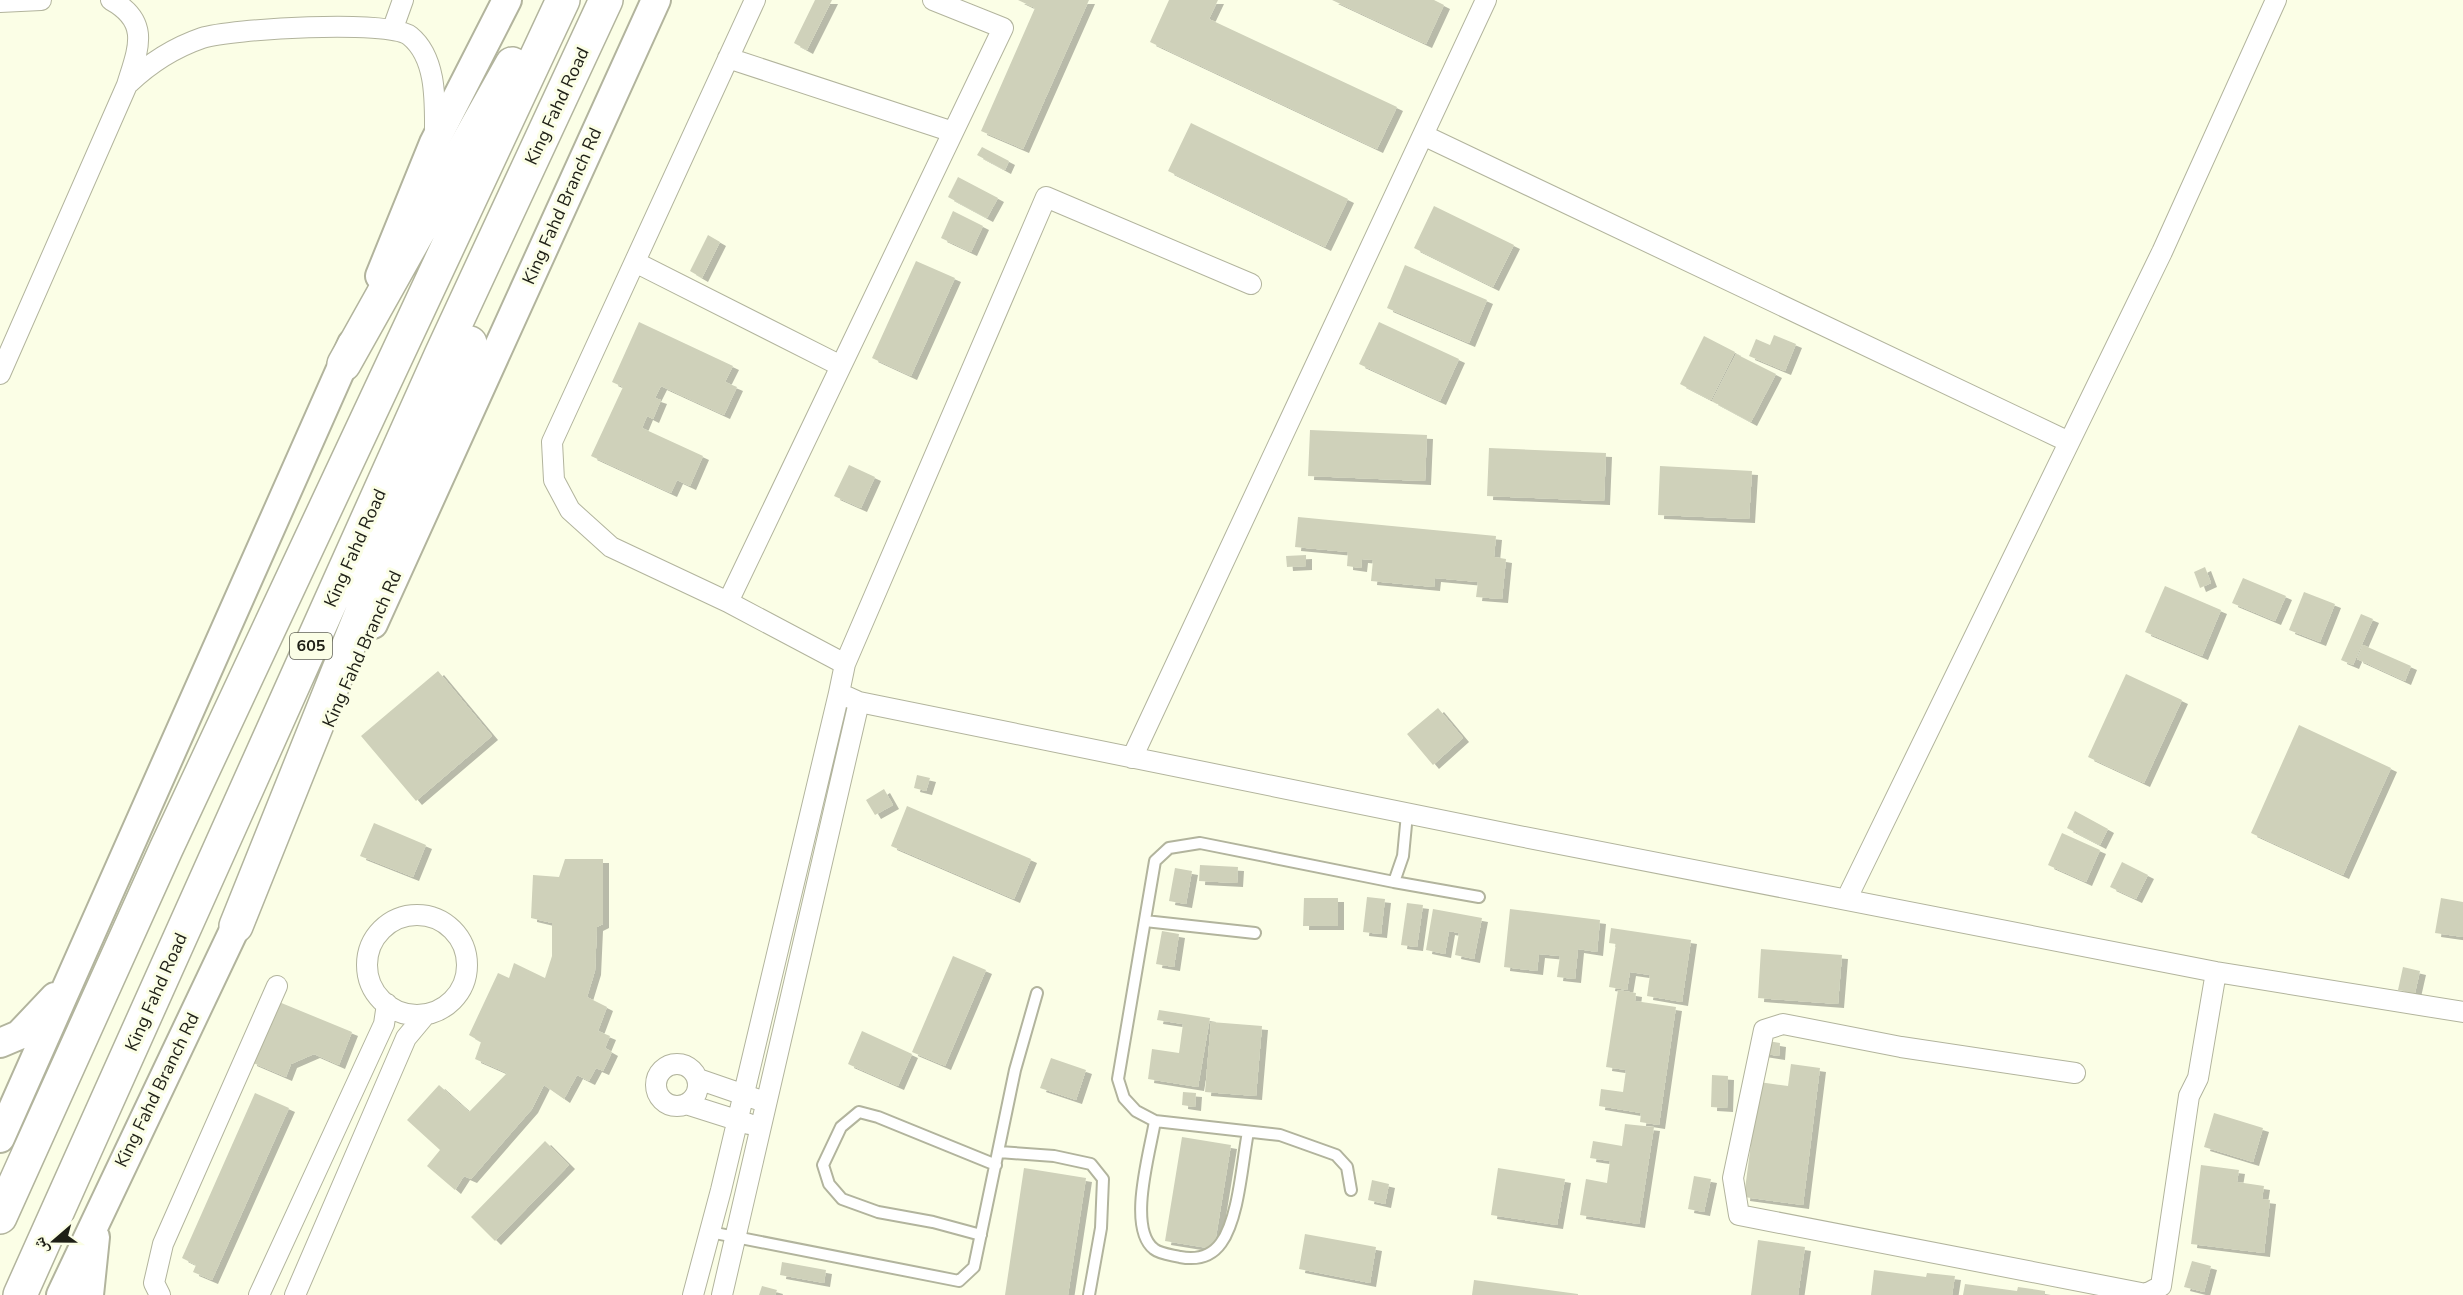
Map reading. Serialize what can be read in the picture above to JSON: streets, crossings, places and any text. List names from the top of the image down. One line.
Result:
{"streets":{"highway":["King Fahd Road","605"],"main road":["King Fahd Branch Rd"]},"north":"left"}
